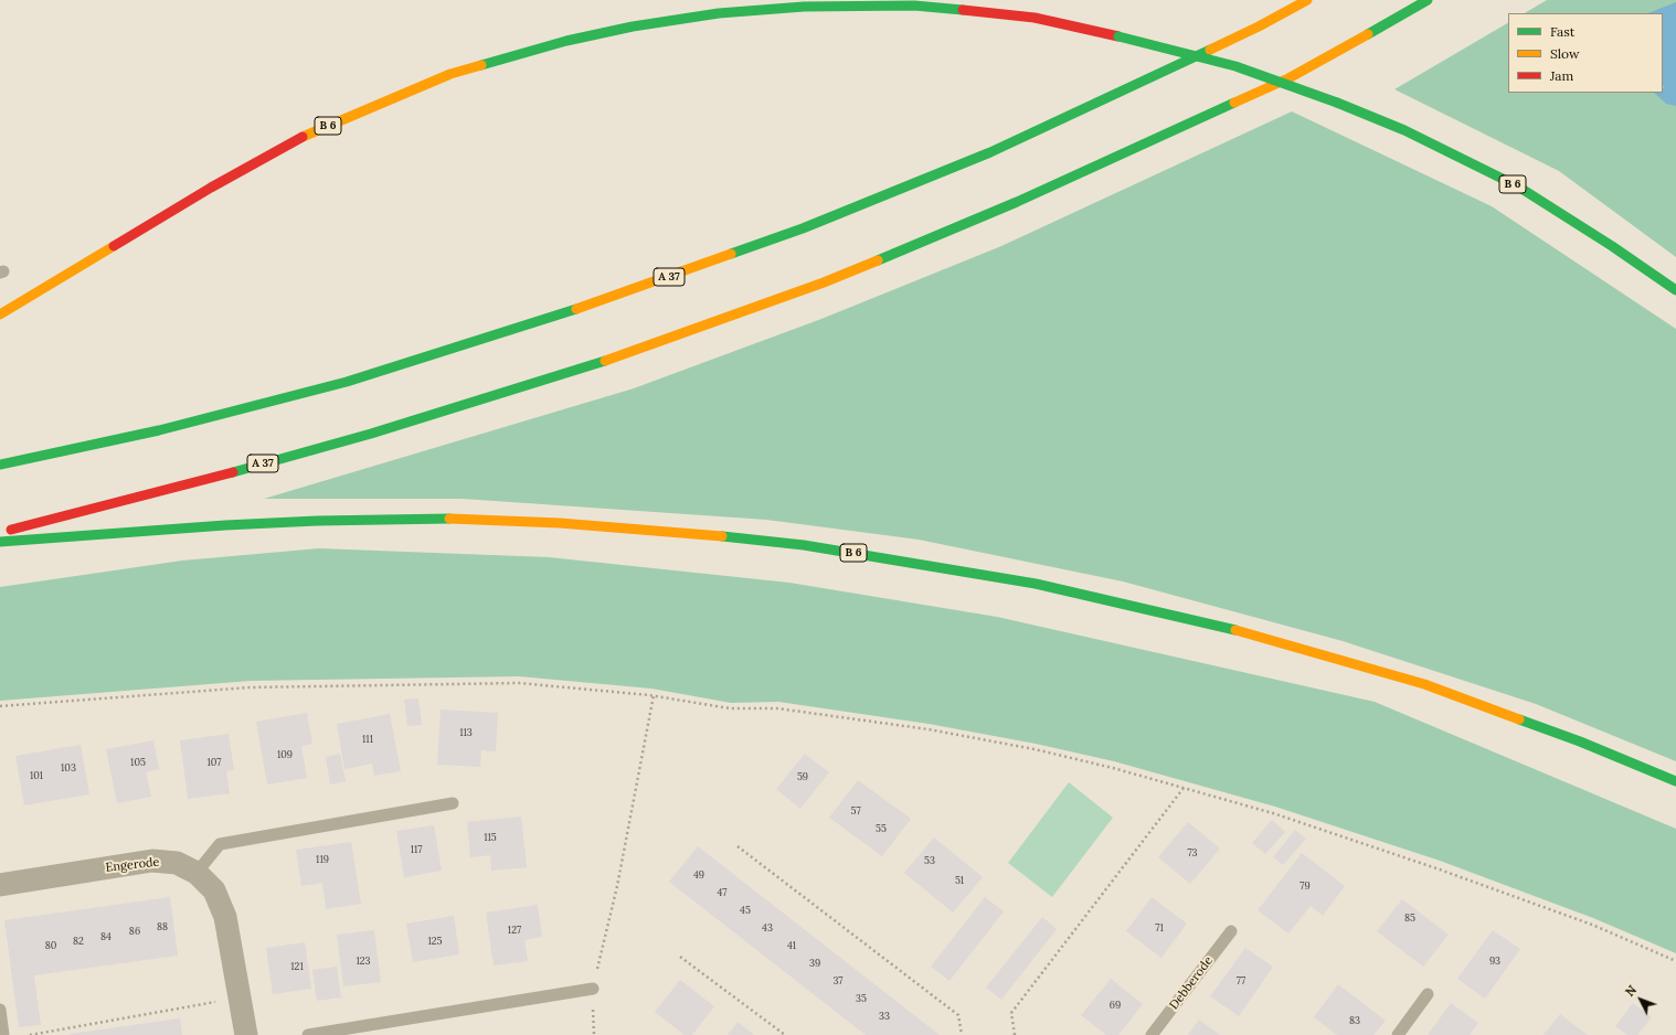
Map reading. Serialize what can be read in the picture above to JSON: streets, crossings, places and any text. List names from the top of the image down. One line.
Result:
{"streets":{"highway":["B 6","A 37"],"street":["Engerode"],"lane":["Debberode"]},"house_numbers":["113","111","109","105","107","103","101","59","57","55","115","117","73","119","53","49","51","79","47","45","85","88","43","71","127","86","84","82","125","80","41","123","93","39","121","37","77","35","69","33","83"],"legend":["Fast","Slow","Jam"],"north":"top left"}
